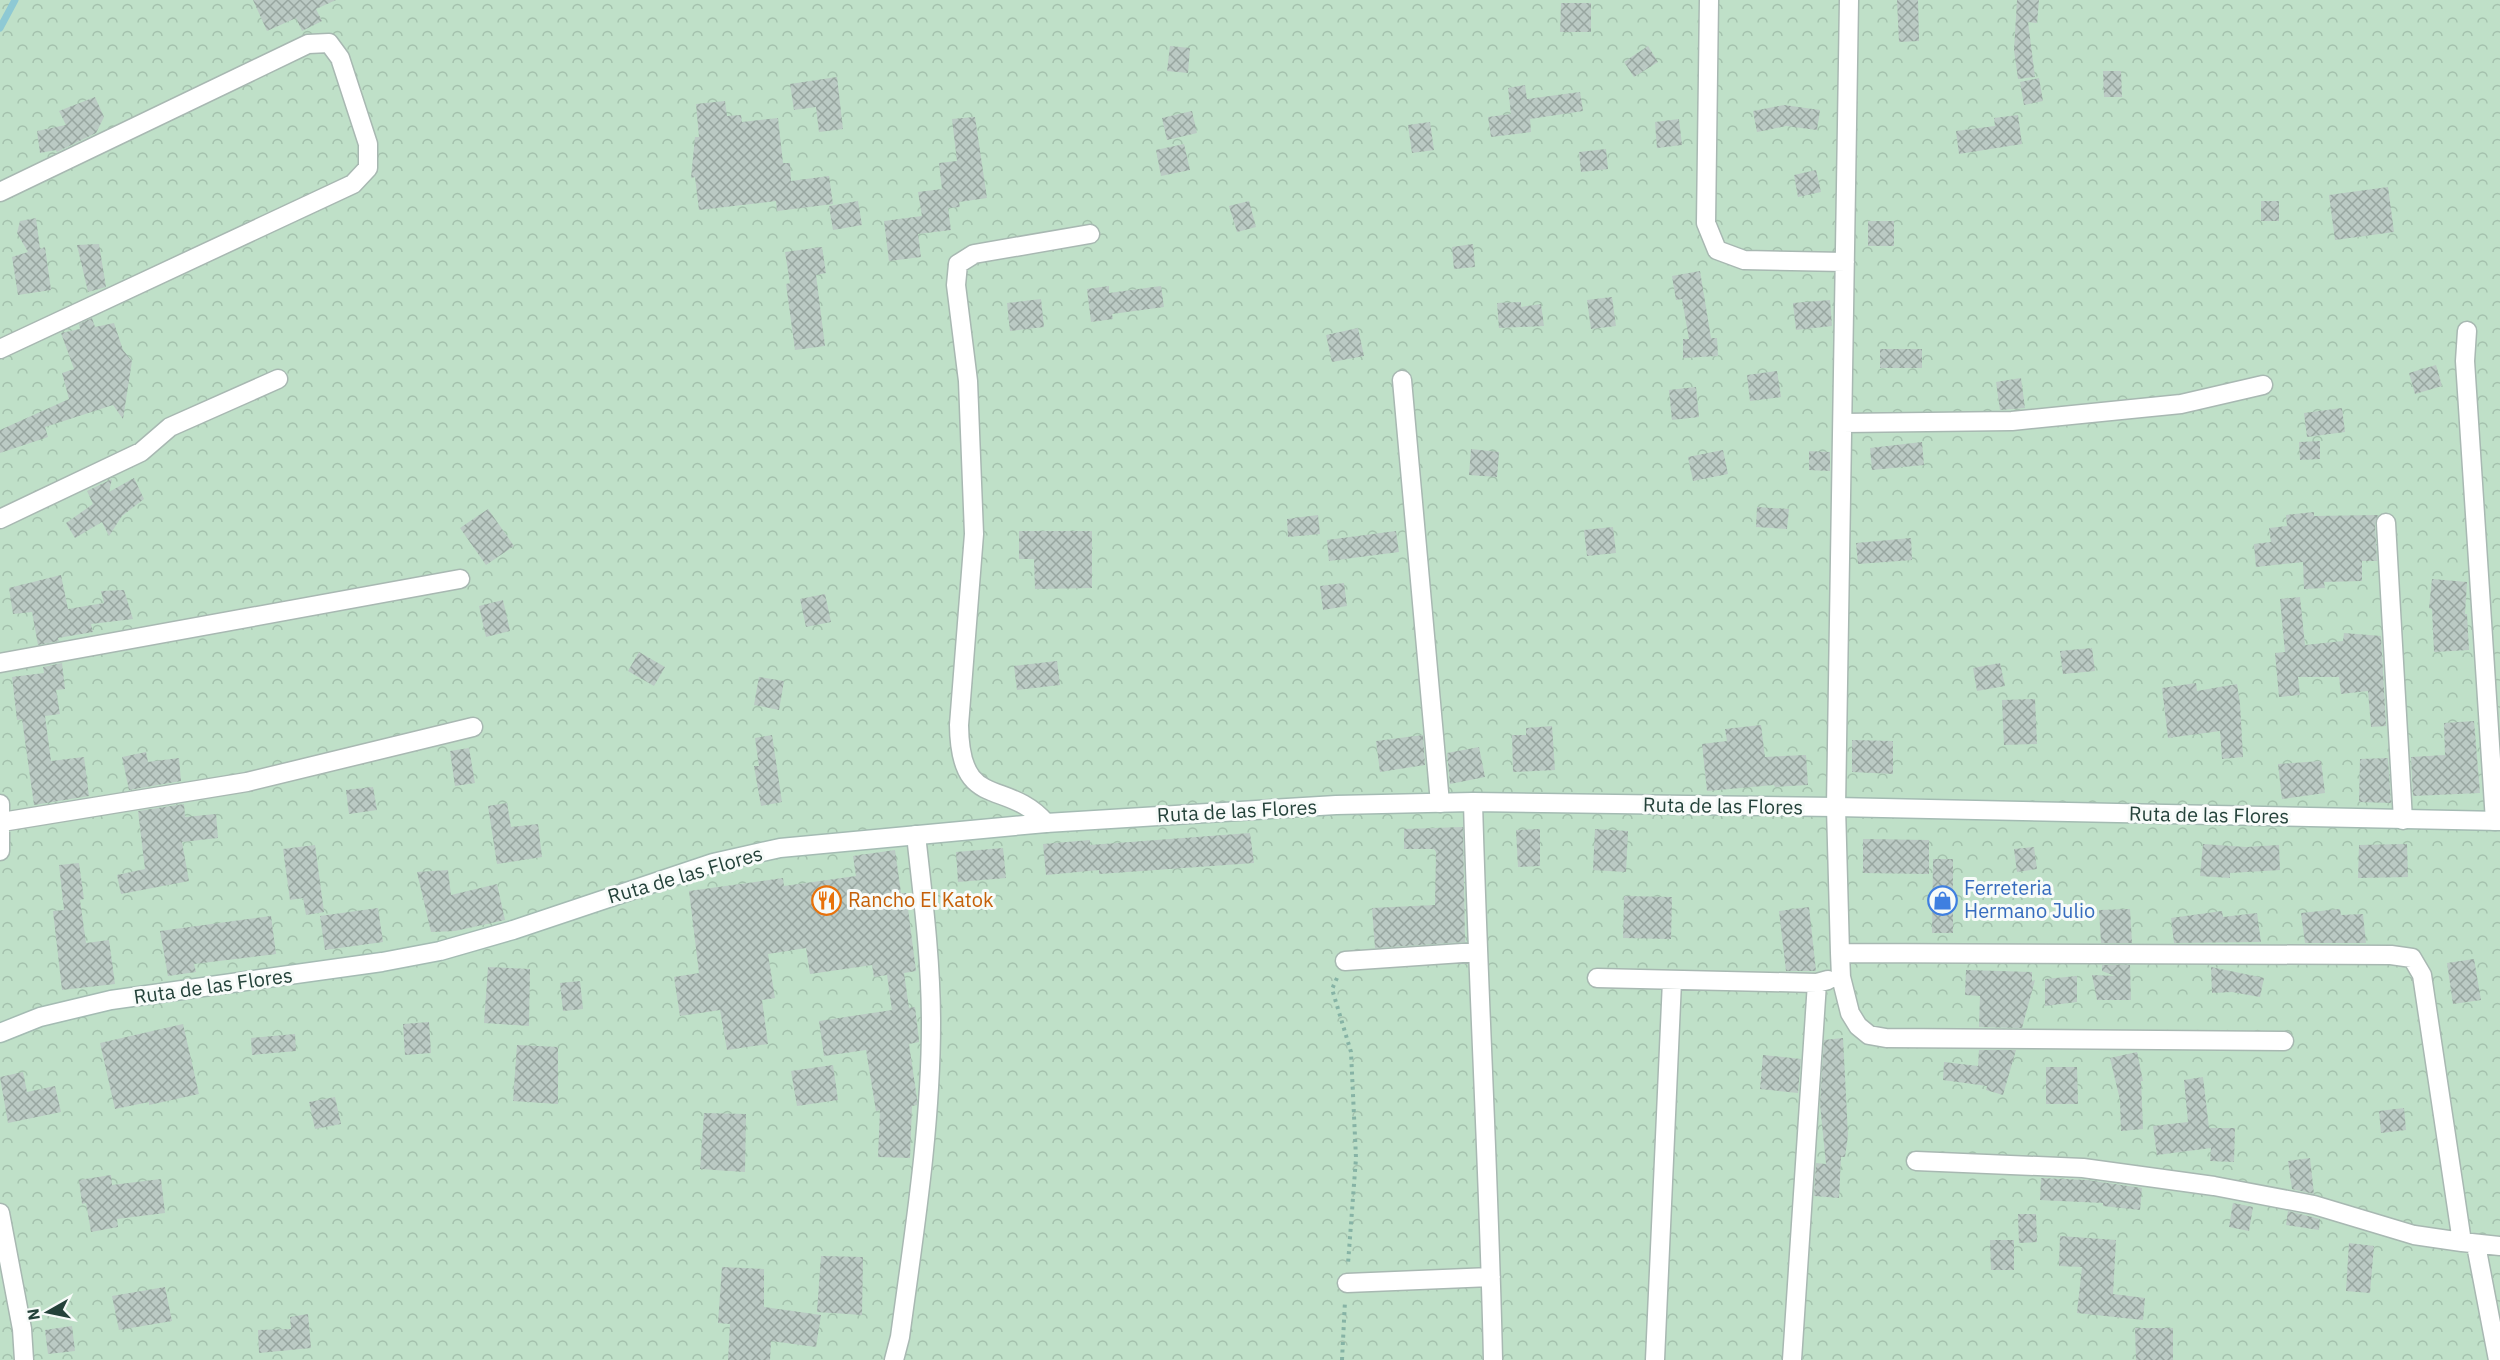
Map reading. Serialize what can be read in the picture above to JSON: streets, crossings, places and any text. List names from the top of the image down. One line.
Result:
{"streets":{"street":["Ruta de las Flores"]},"places":{"restaurant":["Rancho El Katok"],"shop":["Ferreteria Hermano Julio"]},"north":"left"}
